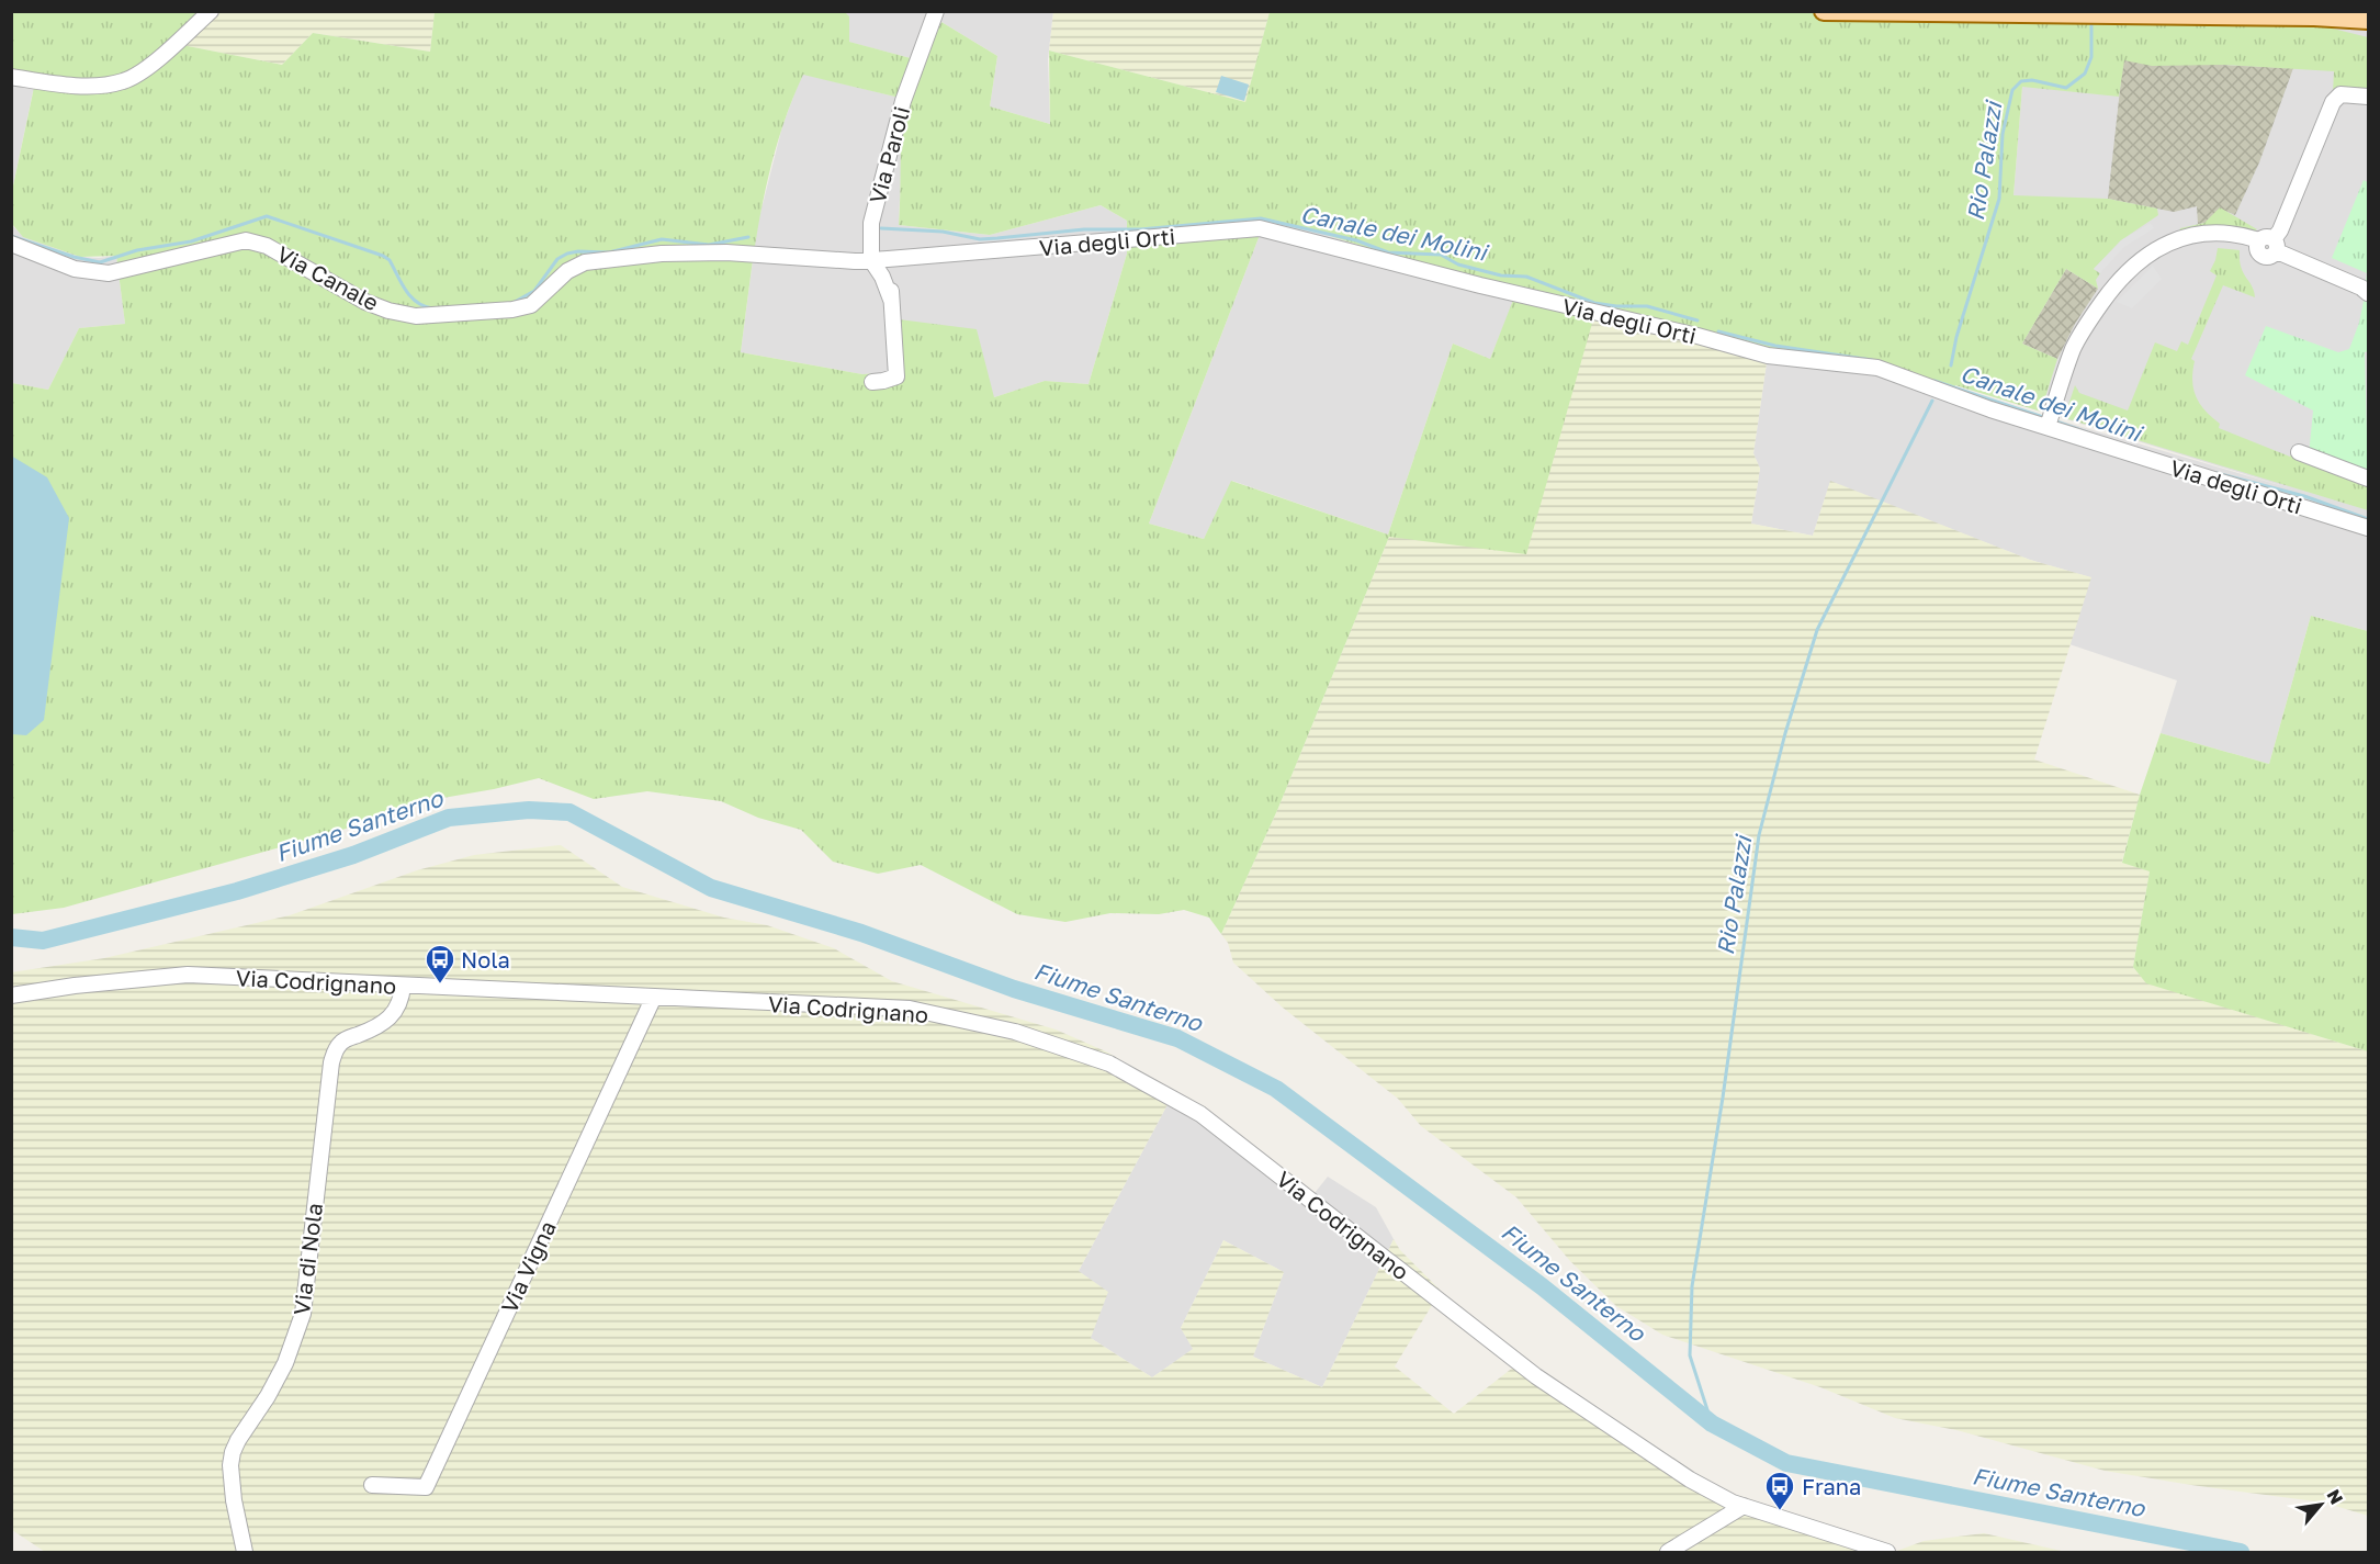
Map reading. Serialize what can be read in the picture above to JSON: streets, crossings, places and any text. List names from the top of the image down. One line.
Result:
{"streets":{"street":["Via Paroli","Via degli Orti","Via Canale","Via Codrignano","Via di Nola","Via Vigna"]},"crossings":[["Via Paroli","Via degli Orti"],["Via Paroli","Via Canale"],["Via degli Orti","Via Canale"],["Via Codrignano","Via di Nola"],["Via Codrignano","Via Vigna"]],"water":["Rio Palazzi","Canale dei Molini","Fiume Santerno"],"places":{"bus stop":["Nola","Frana"]},"north":"top right"}
